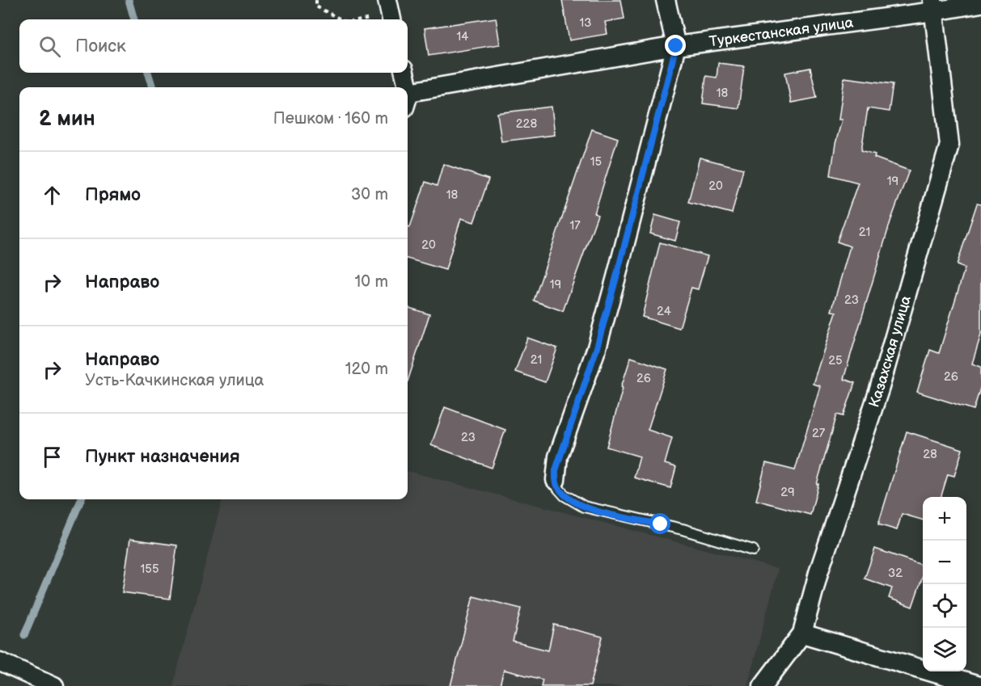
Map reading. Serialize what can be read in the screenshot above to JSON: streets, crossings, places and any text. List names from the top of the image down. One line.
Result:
{"streets":{"street":["Туркестанская улица","Казахская улица"]},"crossings":[["Туркестанская улица","Казахская улица"]],"house_numbers":["13","14","18","228","15","19","20","18","17","21","20","19","23","24","21","25","26","26","27","23","28","29","155","32"],"page":{"search":"Поиск","heading":["2 мин","Пешком · 160 m"],"list":[["Прямо","30 m"],["Направо","10 m"],["Направо","Усть-Качкинская улица","120 m"],"Пункт назначения"],"map_buttons":["+","−"]}}
